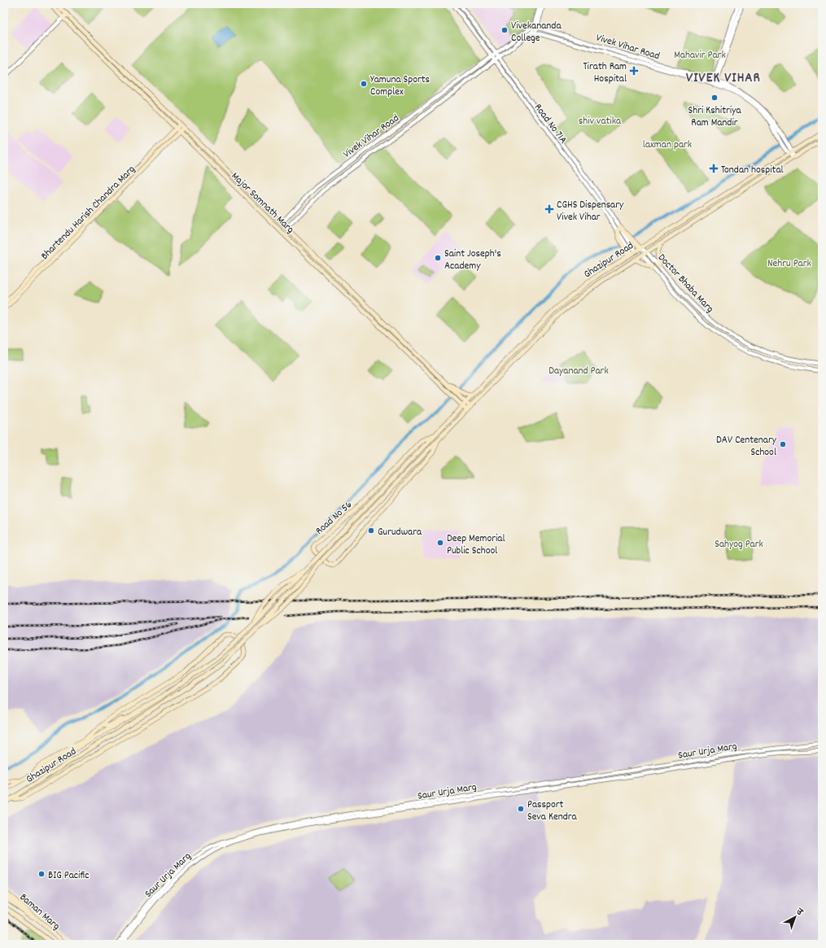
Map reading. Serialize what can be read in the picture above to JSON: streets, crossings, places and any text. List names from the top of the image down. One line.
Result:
{"streets":{"main road":["Major Somnath Marg","Bhartendu Harish Chandra Marg","Ghazipur Road","Road No 56","Baman Marg"],"street":["Vivek Vihar Road","Road No 71A","Doctor Bhaba Marg","Saur Urja Marg"]},"crossings":[["Vivek Vihar Road","Road No 71A"],["Vivek Vihar Road","Major Somnath Marg"],["Vivek Vihar Road","Ghazipur Road"],["Major Somnath Marg","Bhartendu Harish Chandra Marg"],["Major Somnath Marg","Ghazipur Road"],["Ghazipur Road","Doctor Bhaba Marg"],["Ghazipur Road","Road No 56"]],"districts":["VIVEK VIHAR"],"parks":["Mahavir Park","shiv vatika","laxman park","Nehru Park","Dayanand Park","Sahyog Park"],"places":{"other":["Vivekananda College","Yamuna Sports Complex","Shri Kshitriya Ram Mandir","Saint Joseph's Academy","DAV Centenary School","Gurudwara","Deep Memorial Public School","Passport Seva Kendra","BIG Pacific"],"health":["Tirath Ram Hospital","Tondan hospital","CGHS Dispensary Vivek Vihar"]},"north":"top right"}
